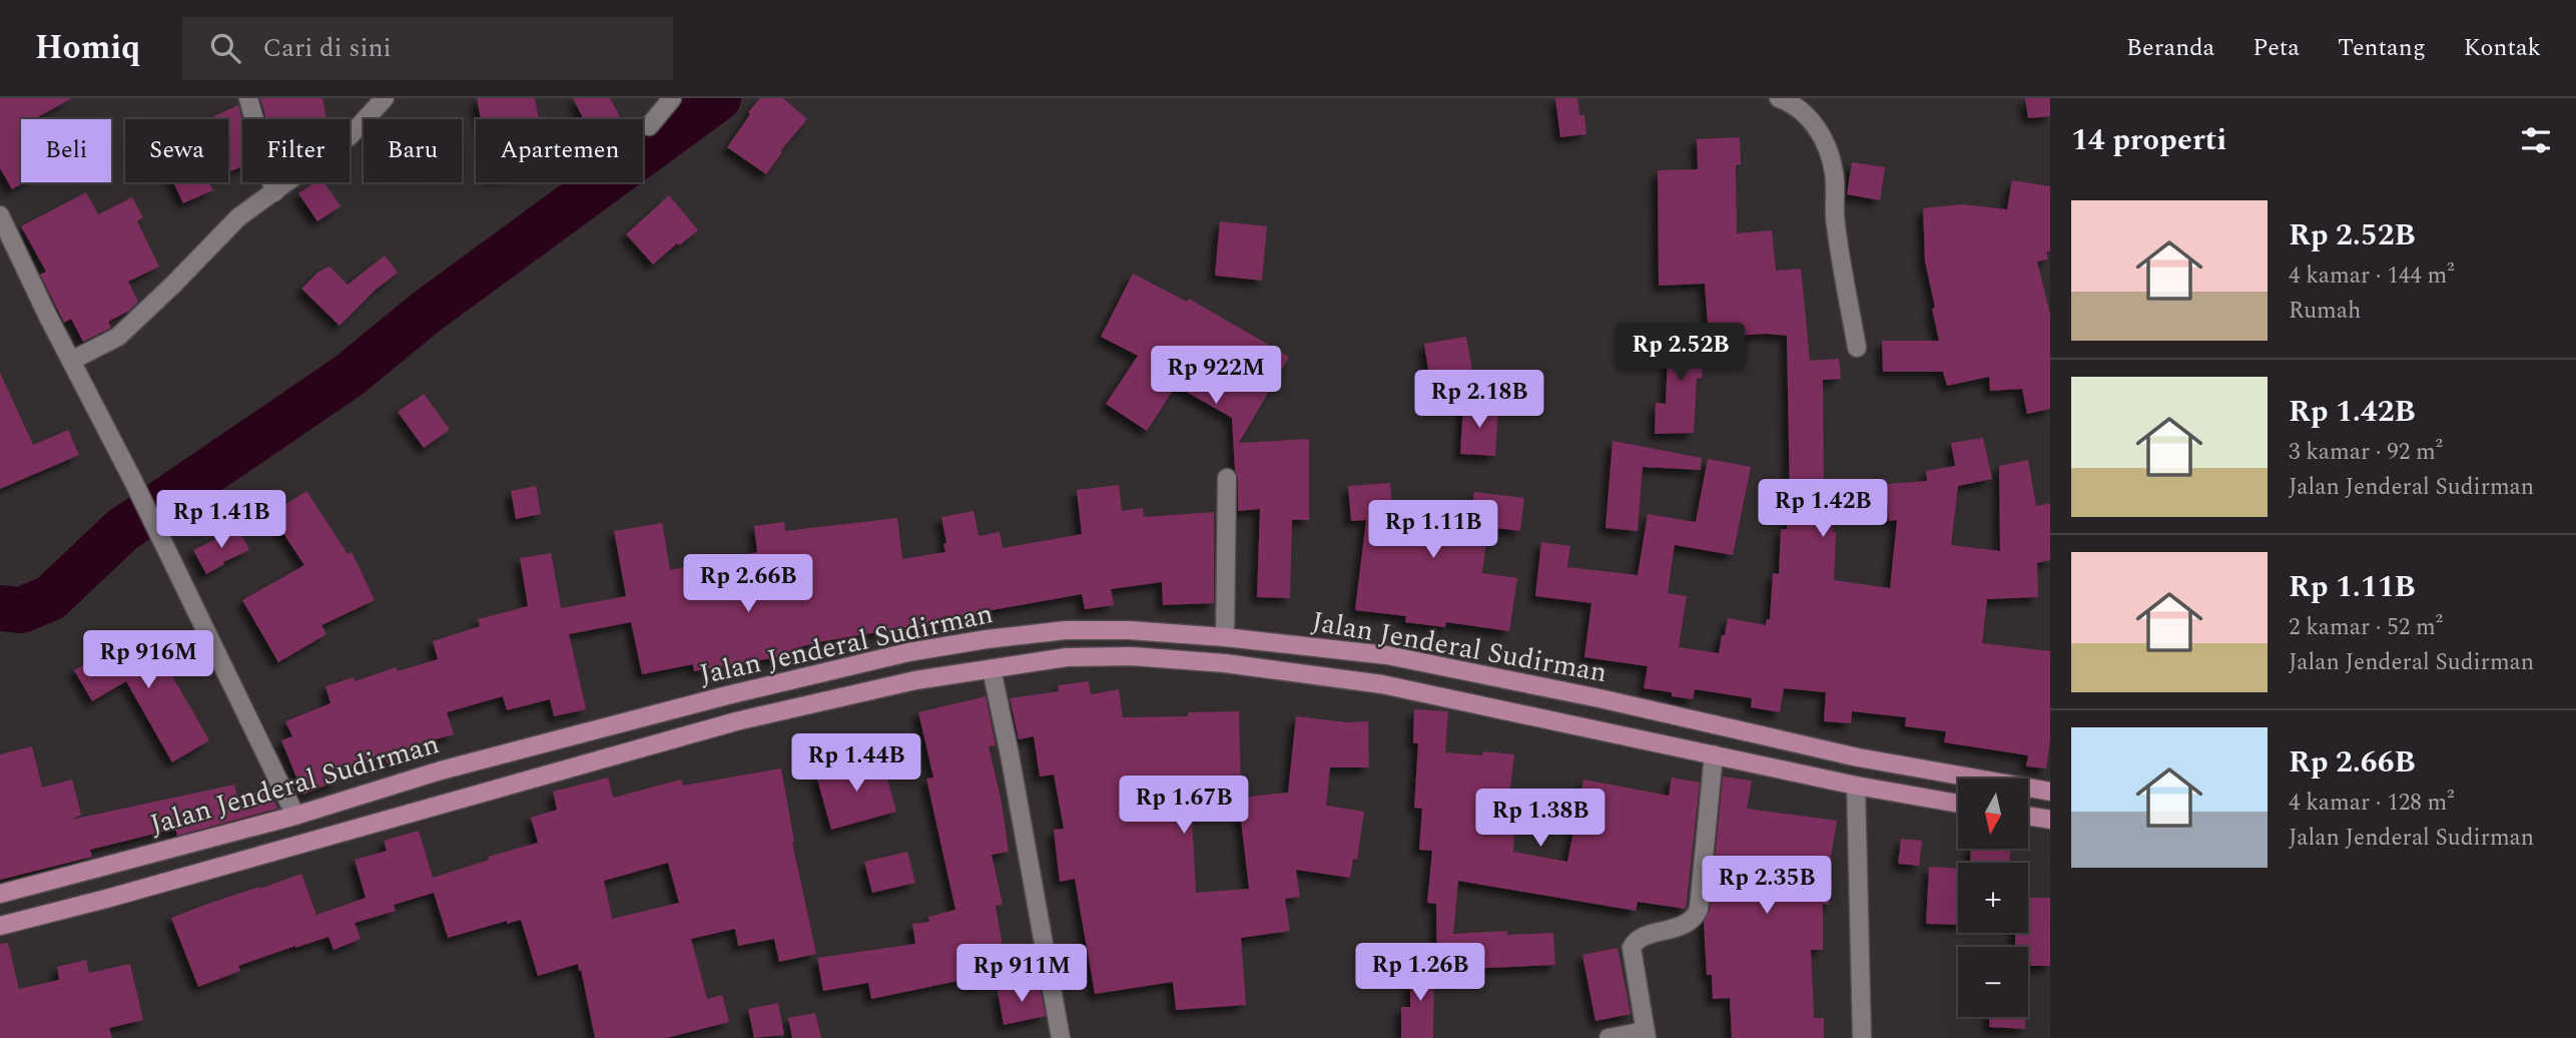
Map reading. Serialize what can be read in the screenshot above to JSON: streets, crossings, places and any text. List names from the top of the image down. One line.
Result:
{"streets":{"main road":["Jalan Jenderal Sudirman"]},"north":"bottom","page":{"header":"Homiq","search":"Cari di sini","nav":["Beranda","Peta","Tentang","Kontak"],"heading":"14 properti","chip":["Beli","Sewa","Filter","Baru","Apartemen"],"list":[{"name":"Rp 2.52B","note":"4 kamar · 144 m² · Rumah"},{"name":"Rp 1.42B","note":"3 kamar · 92 m² · Jalan Jenderal Sudirman"},{"name":"Rp 1.11B","note":"2 kamar · 52 m² · Jalan Jenderal Sudirman"},{"name":"Rp 2.66B","note":"4 kamar · 128 m² · Jalan Jenderal Sudirman"}],"price":["Rp 2.52B","Rp 922M","Rp 2.18B","Rp 1.42B","Rp 1.41B","Rp 1.11B","Rp 2.66B","Rp 916M","Rp 1.44B","Rp 1.67B","Rp 1.38B","Rp 2.35B","Rp 1.26B","Rp 911M"],"map_buttons":["+","−"]}}
